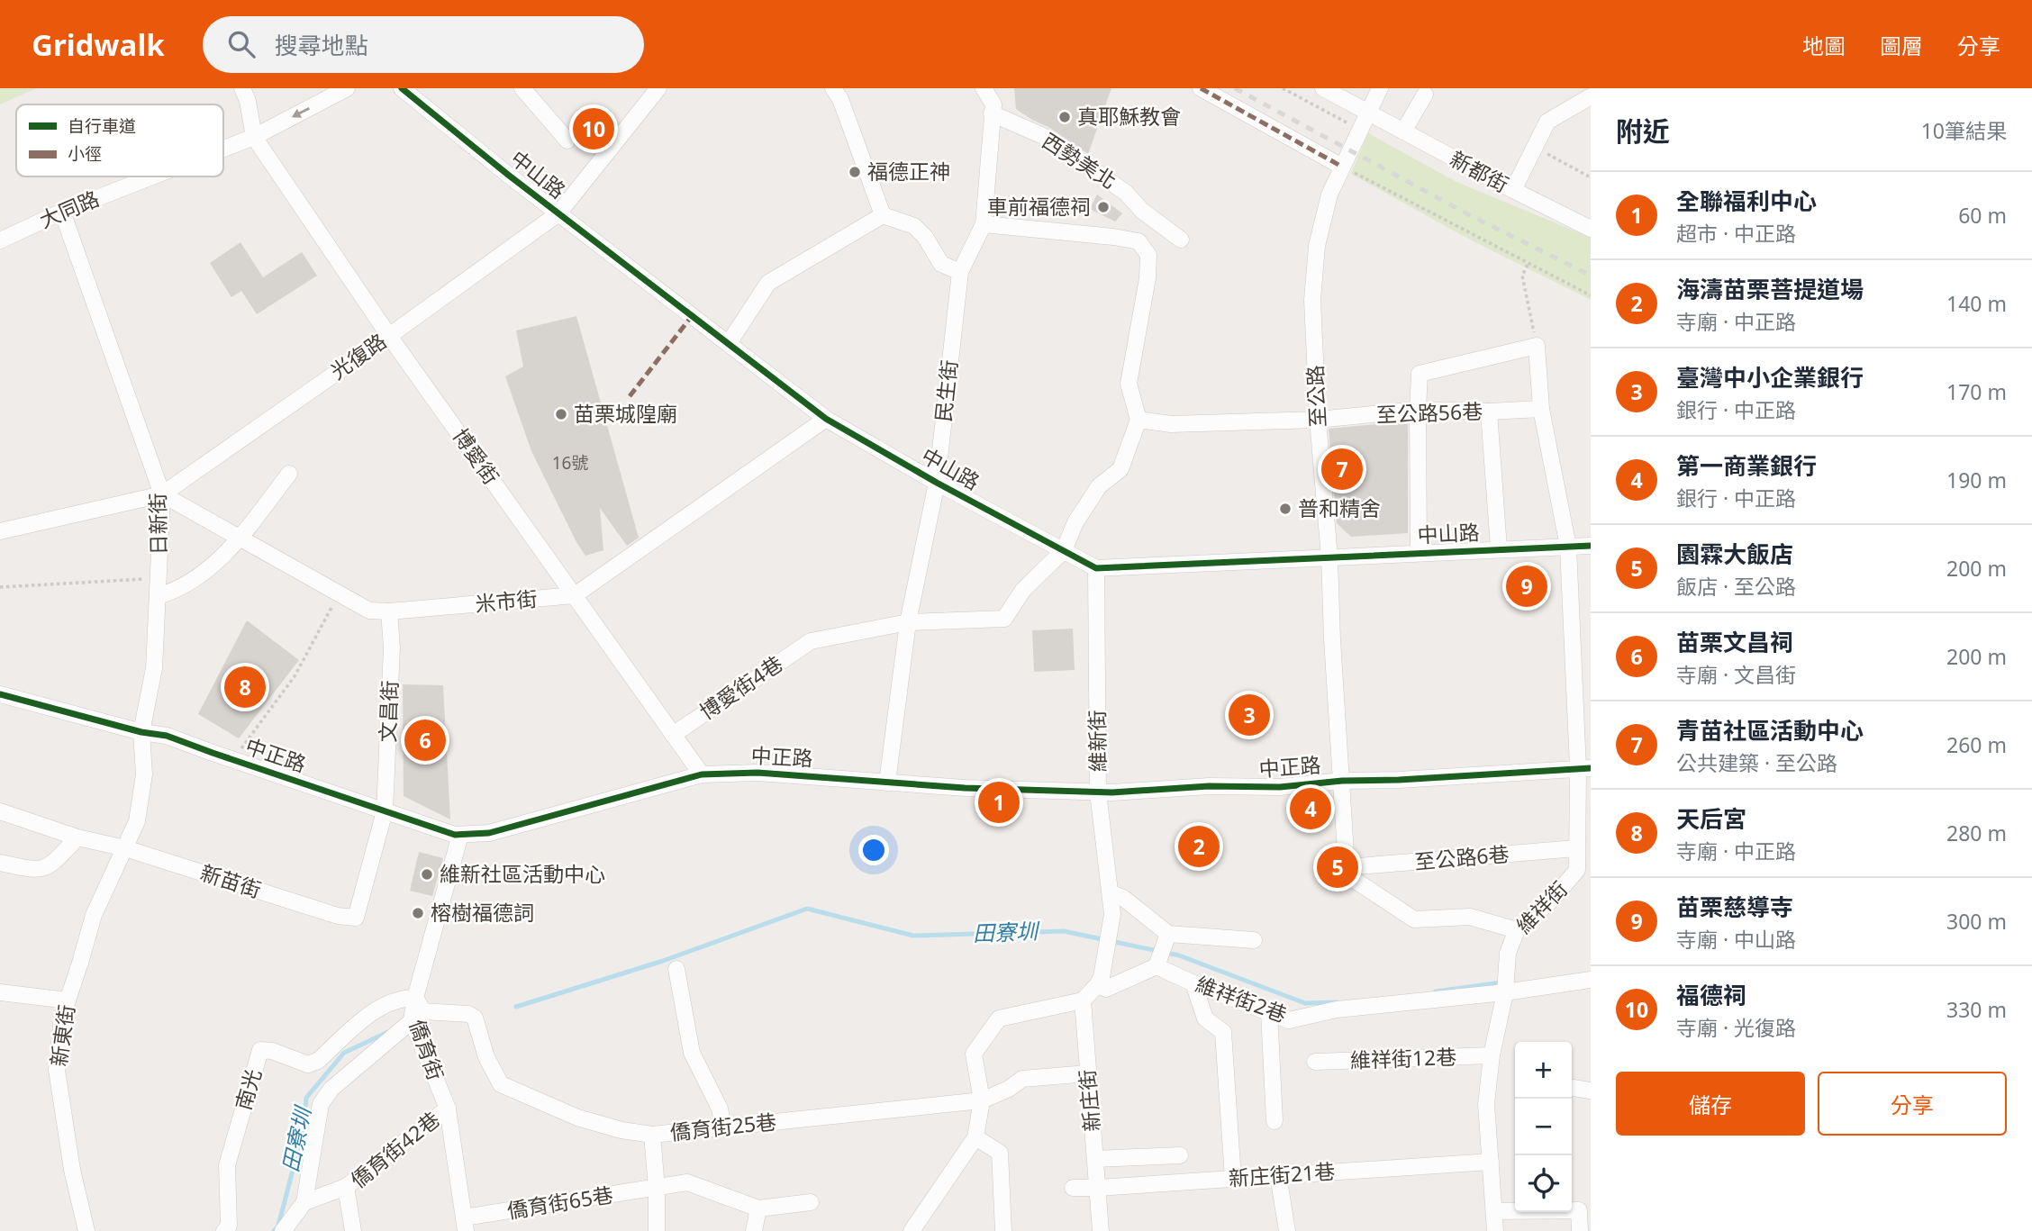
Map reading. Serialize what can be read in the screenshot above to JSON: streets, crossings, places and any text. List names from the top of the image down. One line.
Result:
{"streets":{"street":["西勢美北","新都街","中山路","大同路","光復路","民生街","至公路","至公路56巷","博愛街","日新街","米市街","博愛街4巷","文昌街","維新街","中正路","至公路6巷","新苗街","維祥街","維祥街2巷","新東街","僑育街","維祥街12巷","南光","新庄街","僑育街25巷","僑育街42巷","新庄街21巷","僑育街65巷"]},"crossings":[["西勢美北","民生街"],["新都街","至公路"],["中山路","光復路"],["中山路","民生街"],["中山路","至公路"],["中山路","維新街"],["中山路","維祥街"],["大同路","博愛街"],["大同路","日新街"],["光復路","博愛街"],["光復路","日新街"],["光復路","米市街"],["民生街","博愛街4巷"],["民生街","中正路"],["至公路","至公路56巷"],["至公路","中正路"],["至公路","至公路6巷"],["至公路56巷","維祥街"],["博愛街","米市街"],["博愛街","博愛街4巷"],["博愛街","中正路"],["日新街","米市街"],["日新街","中正路"],["日新街","新苗街"],["日新街","新東街"],["米市街","文昌街"],["文昌街","中正路"],["文昌街","新苗街"],["維新街","中正路"],["中正路","新苗街"],["中正路","維祥街"],["中正路","僑育街"],["至公路6巷","維祥街"],["新苗街","新東街"],["維祥街","維祥街2巷"],["維祥街","維祥街12巷"],["維祥街","新庄街21巷"],["僑育街","南光"],["僑育街","僑育街25巷"],["僑育街","僑育街42巷"],["僑育街","僑育街65巷"],["南光","僑育街25巷"],["新庄街","僑育街25巷"],["新庄街","新庄街21巷"]],"water":["田寮圳"],"places":["真耶穌教會","福德正神","車前福德祠","苗栗城隍廟","普和精舍","維新社區活動中心","榕樹福德詞"],"house_numbers":["16號"],"legend":["自行車道","小徑"],"page":{"header":"Gridwalk","search":"搜尋地點","nav":["地圖","圖層","分享"],"heading":["附近","10筆結果"],"pins":["10","7","9","8","3","6","1","4","2","5"],"list":[{"mark":"1","name":"全聯福利中心","note":"超市 · 中正路","value":"60 m"},{"mark":"2","name":"海濤苗栗菩提道場","note":"寺廟 · 中正路","value":"140 m"},{"mark":"3","name":"臺灣中小企業銀行","note":"銀行 · 中正路","value":"170 m"},{"mark":"4","name":"第一商業銀行","note":"銀行 · 中正路","value":"190 m"},{"mark":"5","name":"園霖大飯店","note":"飯店 · 至公路","value":"200 m"},{"mark":"6","name":"苗栗文昌祠","note":"寺廟 · 文昌街","value":"200 m"},{"mark":"7","name":"青苗社區活動中心","note":"公共建築 · 至公路","value":"260 m"},{"mark":"8","name":"天后宮","note":"寺廟 · 中正路","value":"280 m"},{"mark":"9","name":"苗栗慈導寺","note":"寺廟 · 中山路","value":"300 m"},{"mark":"10","name":"福德祠","note":"寺廟 · 光復路","value":"330 m"}],"map_buttons":["+","−"],"buttons":["儲存","分享"]}}
